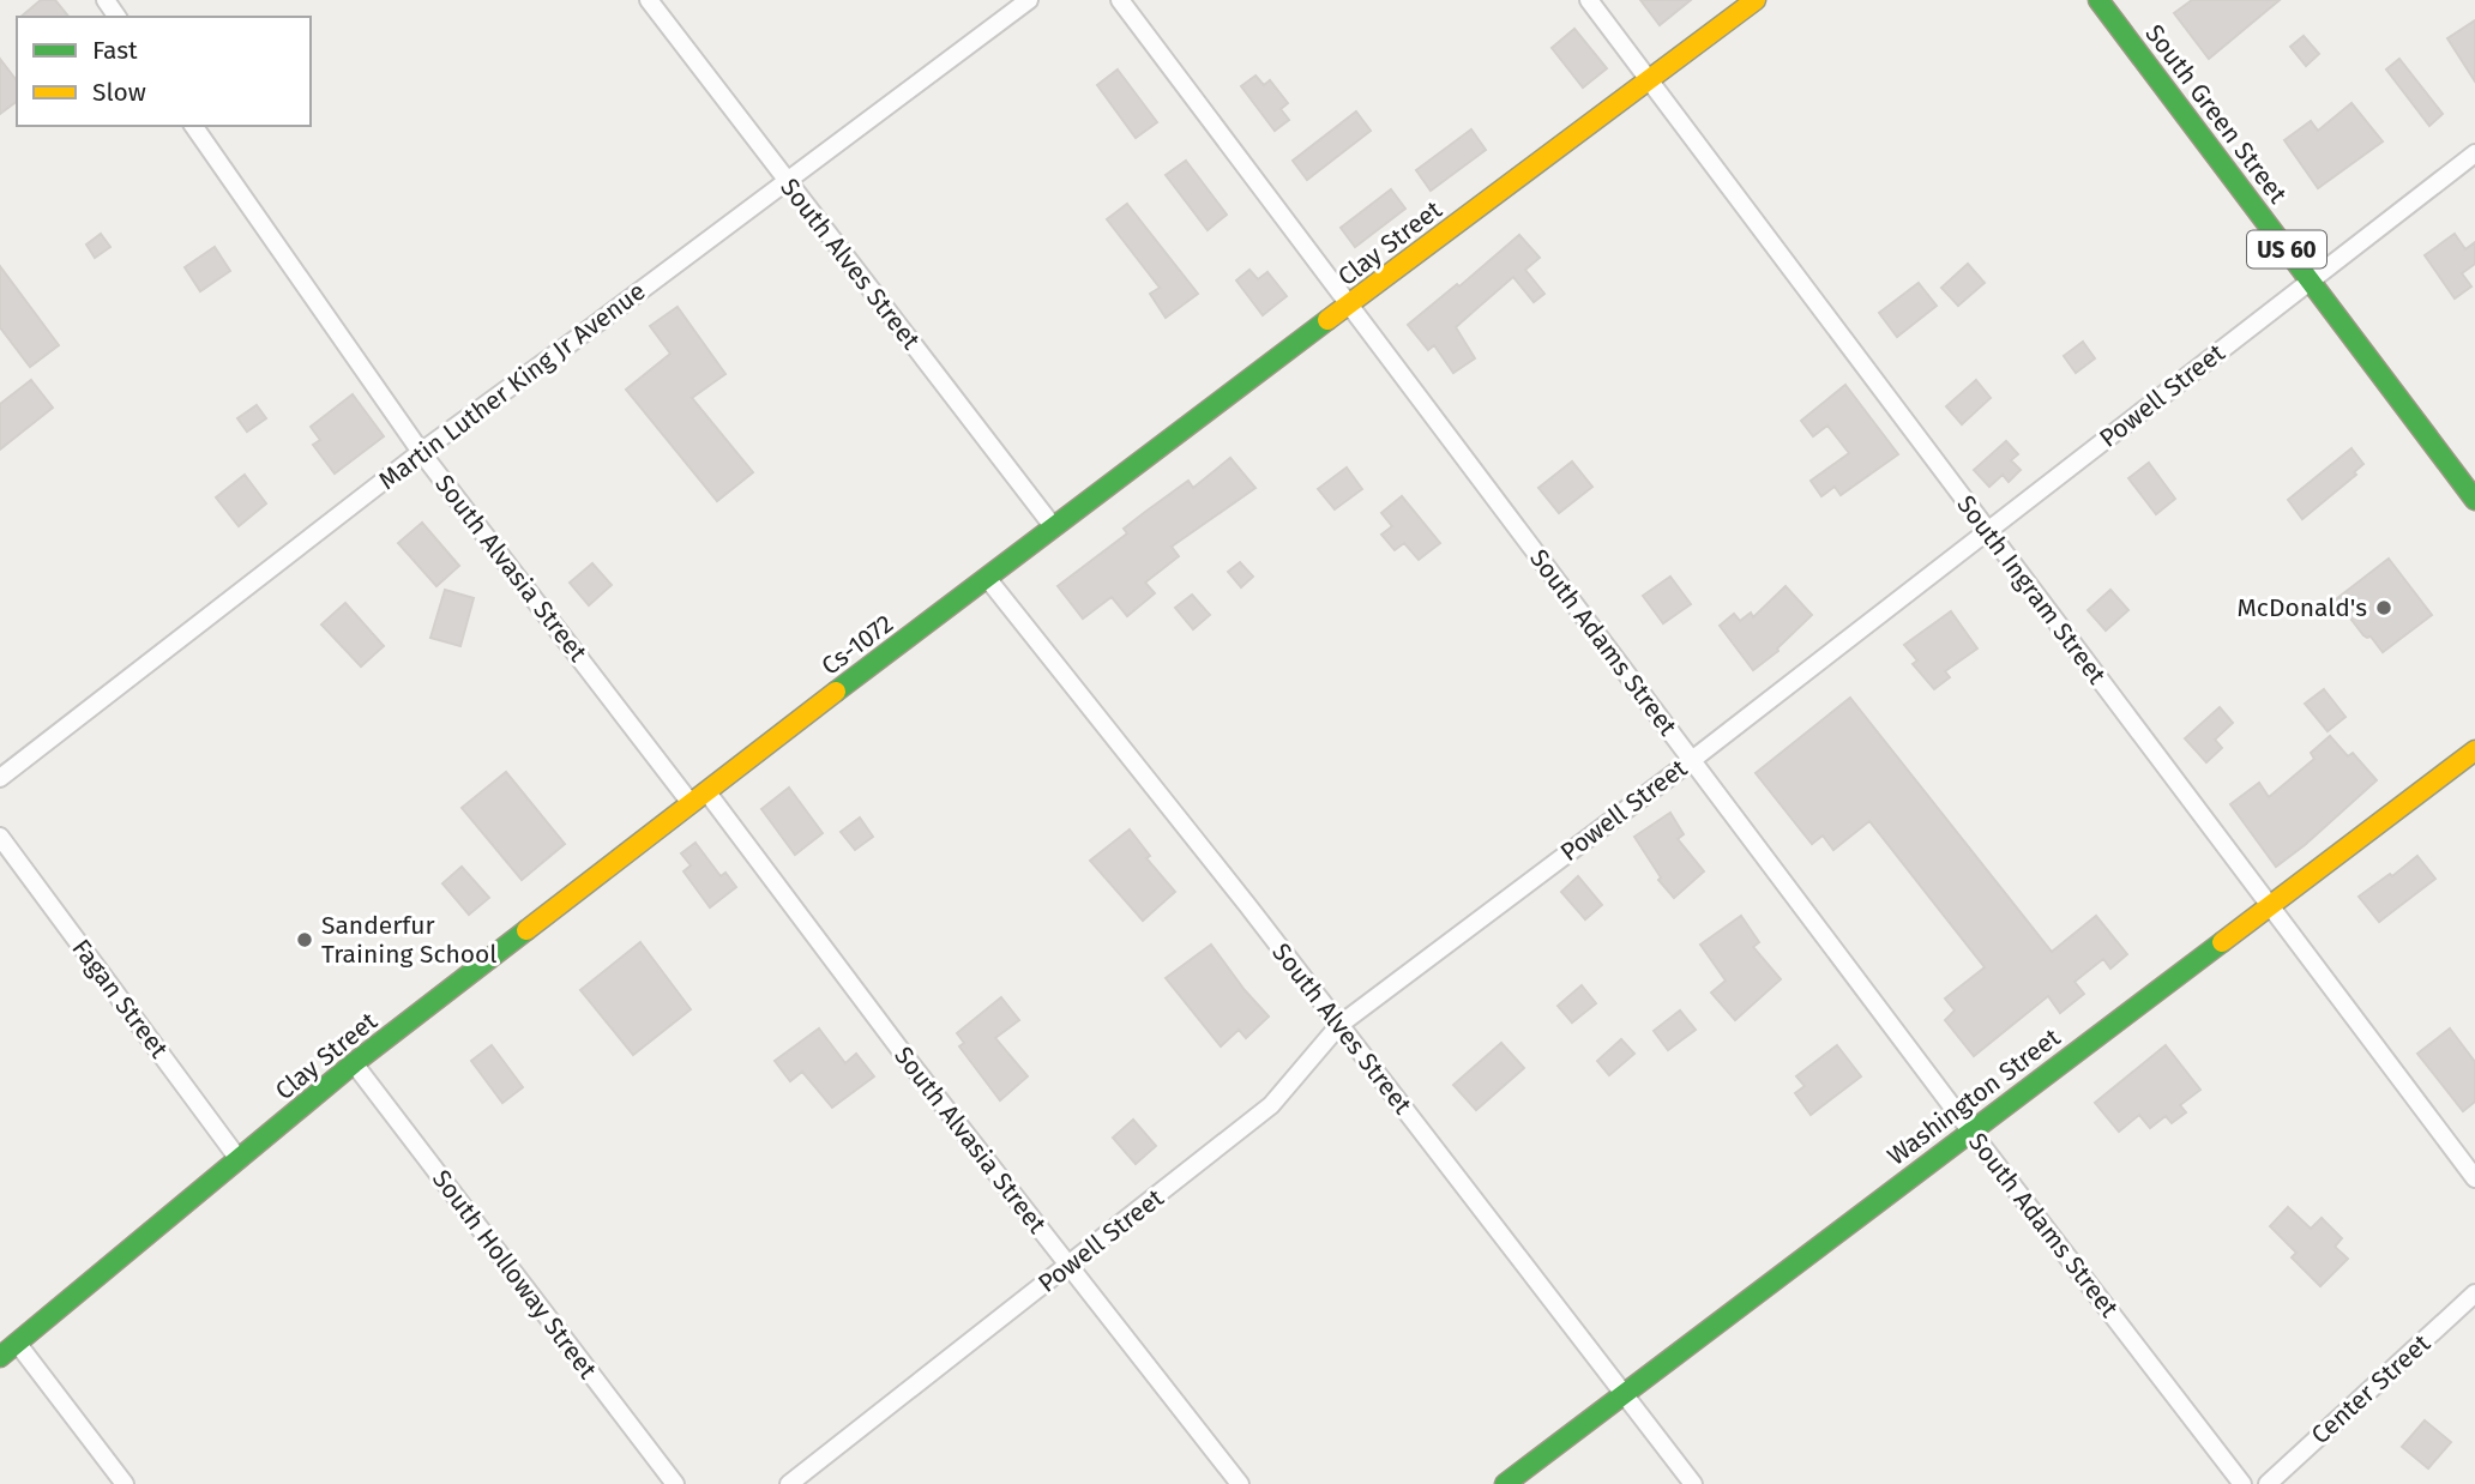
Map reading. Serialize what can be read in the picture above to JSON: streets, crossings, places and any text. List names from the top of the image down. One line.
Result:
{"streets":{"street":["South Green Street","Clay Street","US 60","South Alves Street","Martin Luther King Jr Avenue","Powell Street","South Alvasia Street","South Ingram Street","South Adams Street","Cs-1072","Fagan Street","Washington Street","South Holloway Street","Center Street"]},"crossings":[["South Green Street","Powell Street"],["Clay Street","South Alves Street"],["Clay Street","South Alvasia Street"],["Clay Street","South Ingram Street"],["Clay Street","South Adams Street"],["Clay Street","Cs-1072"],["Clay Street","Fagan Street"],["Clay Street","South Holloway Street"],["South Alves Street","Martin Luther King Jr Avenue"],["South Alves Street","Powell Street"],["South Alves Street","Cs-1072"],["South Alves Street","Washington Street"],["Martin Luther King Jr Avenue","South Alvasia Street"],["Powell Street","South Alvasia Street"],["Powell Street","South Ingram Street"],["Powell Street","South Adams Street"],["South Alvasia Street","Cs-1072"],["South Ingram Street","Washington Street"],["South Adams Street","Washington Street"]],"places":["McDonald's","Sanderfur Training School"],"legend":["Fast","Slow"]}
